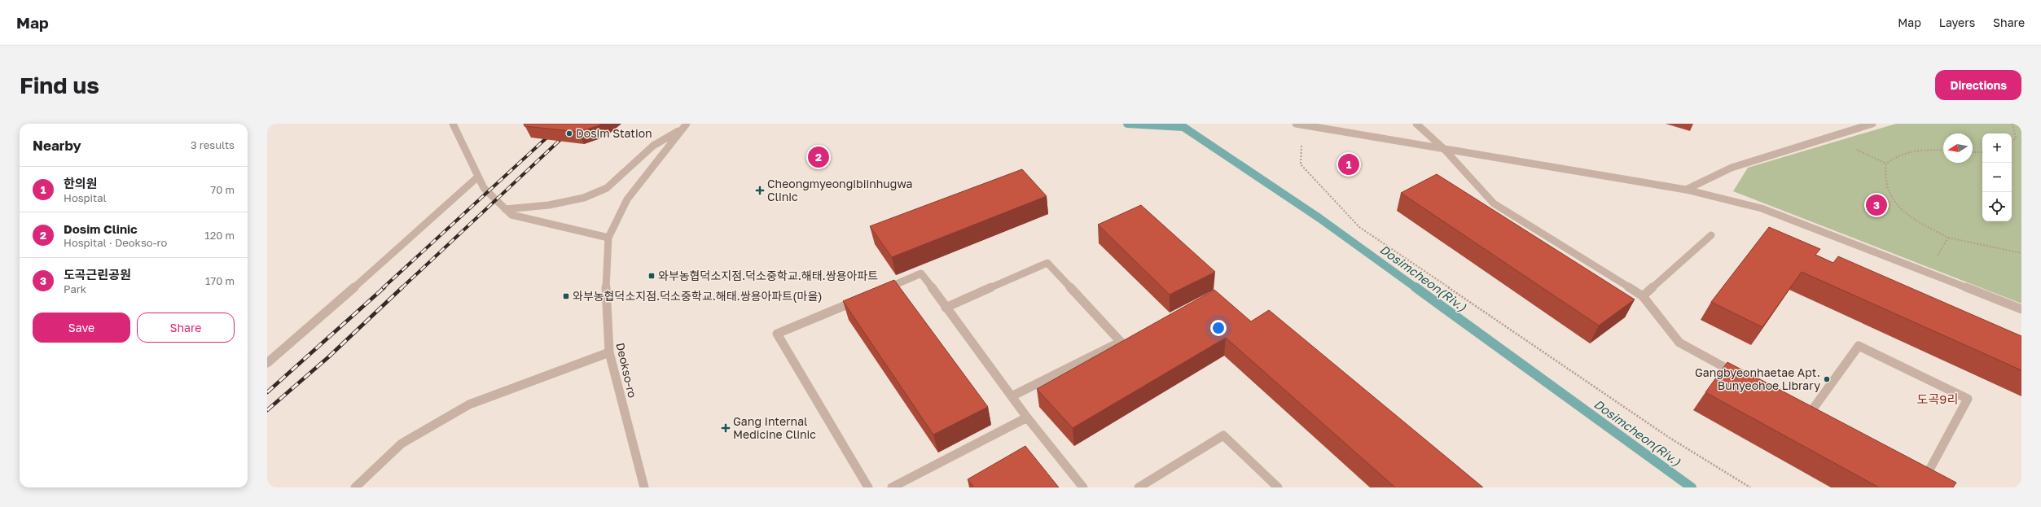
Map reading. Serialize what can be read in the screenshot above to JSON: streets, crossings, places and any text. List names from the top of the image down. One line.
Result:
{"streets":{"street":["Deokso-ro"]},"districts":["도곡9리"],"water":["Dosimcheon(Riv.)"],"places":{"other":["Dosim Station","Gangbyeonhaetae Apt. Bunyeohoe Library"],"health":["Cheongmyeongibiinhugwa Clinic","Gang Internal Medicine Clinic"],"transit":["와부농협덕소지점.덕소중학교.해태.쌍용아파트","와부농협덕소지점.덕소중학교.해태.쌍용아파트(마을)"]},"north":"left","page":{"header":"Map","nav":["Map","Layers","Share"],"buttons":["Directions",["Save","Share"]],"title":"Find us","heading":["Nearby","3 results"],"map_buttons":["+","−"],"pins":["2","1","3"],"list":[{"mark":"1","name":"한의원","note":"Hospital","value":"70 m"},{"mark":"2","name":"Dosim Clinic","note":"Hospital · Deokso-ro","value":"120 m"},{"mark":"3","name":"도곡근린공원","note":"Park","value":"170 m"}]}}
